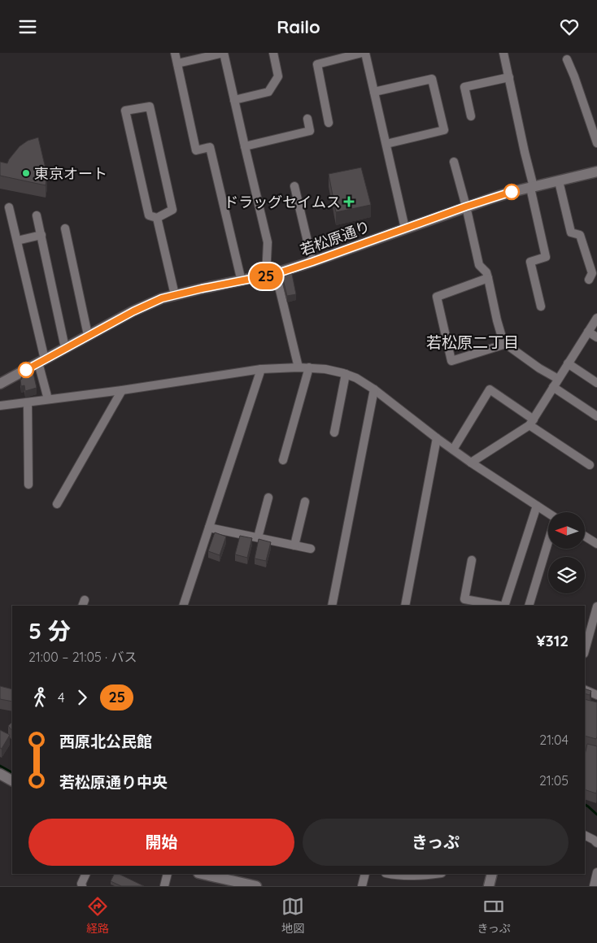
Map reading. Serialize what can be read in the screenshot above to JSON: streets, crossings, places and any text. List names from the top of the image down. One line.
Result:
{"streets":{"street":["若松原通り"]},"districts":["若松原二丁目"],"places":{"other":["東京オート"],"health":["ドラッグセイムス"]},"lines":["bus line 25"],"north":"left","page":{"header":"Railo","on_map":"25","heading":["5 分","21:00 – 21:05 · バス","¥312"],"legs":["4","25"],"list":[{"name":"西原北公民館","value":"21:04"},{"name":"若松原通り中央","value":"21:05"}],"buttons":["開始","きっぷ"],"tabs":["経路","地図","きっぷ"]}}
